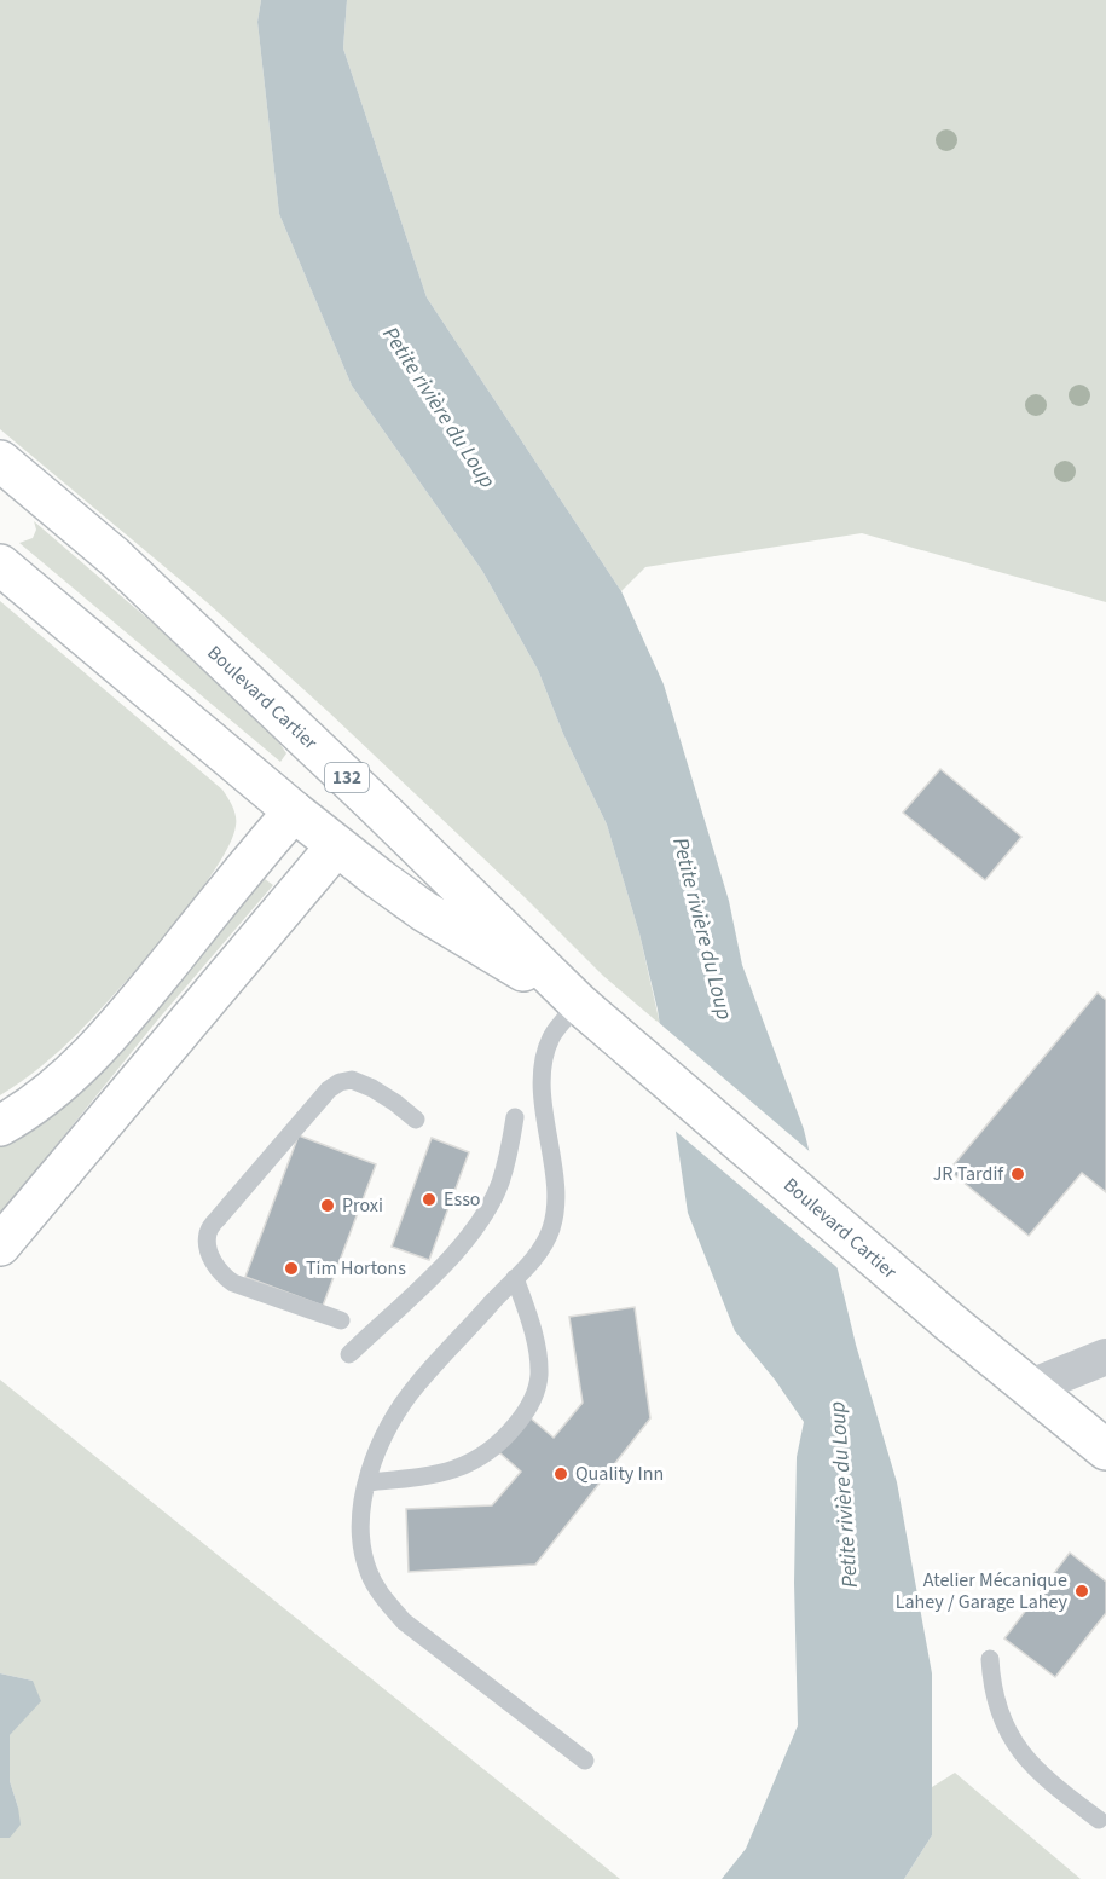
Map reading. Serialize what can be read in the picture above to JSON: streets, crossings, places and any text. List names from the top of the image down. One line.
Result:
{"streets":{"main road":["Boulevard Cartier","132"]},"water":["Petite rivière du Loup"],"places":["JR Tardif","Esso","Proxi","Tim Hortons","Quality Inn","Atelier Mécanique Lahey / Garage Lahey"]}
